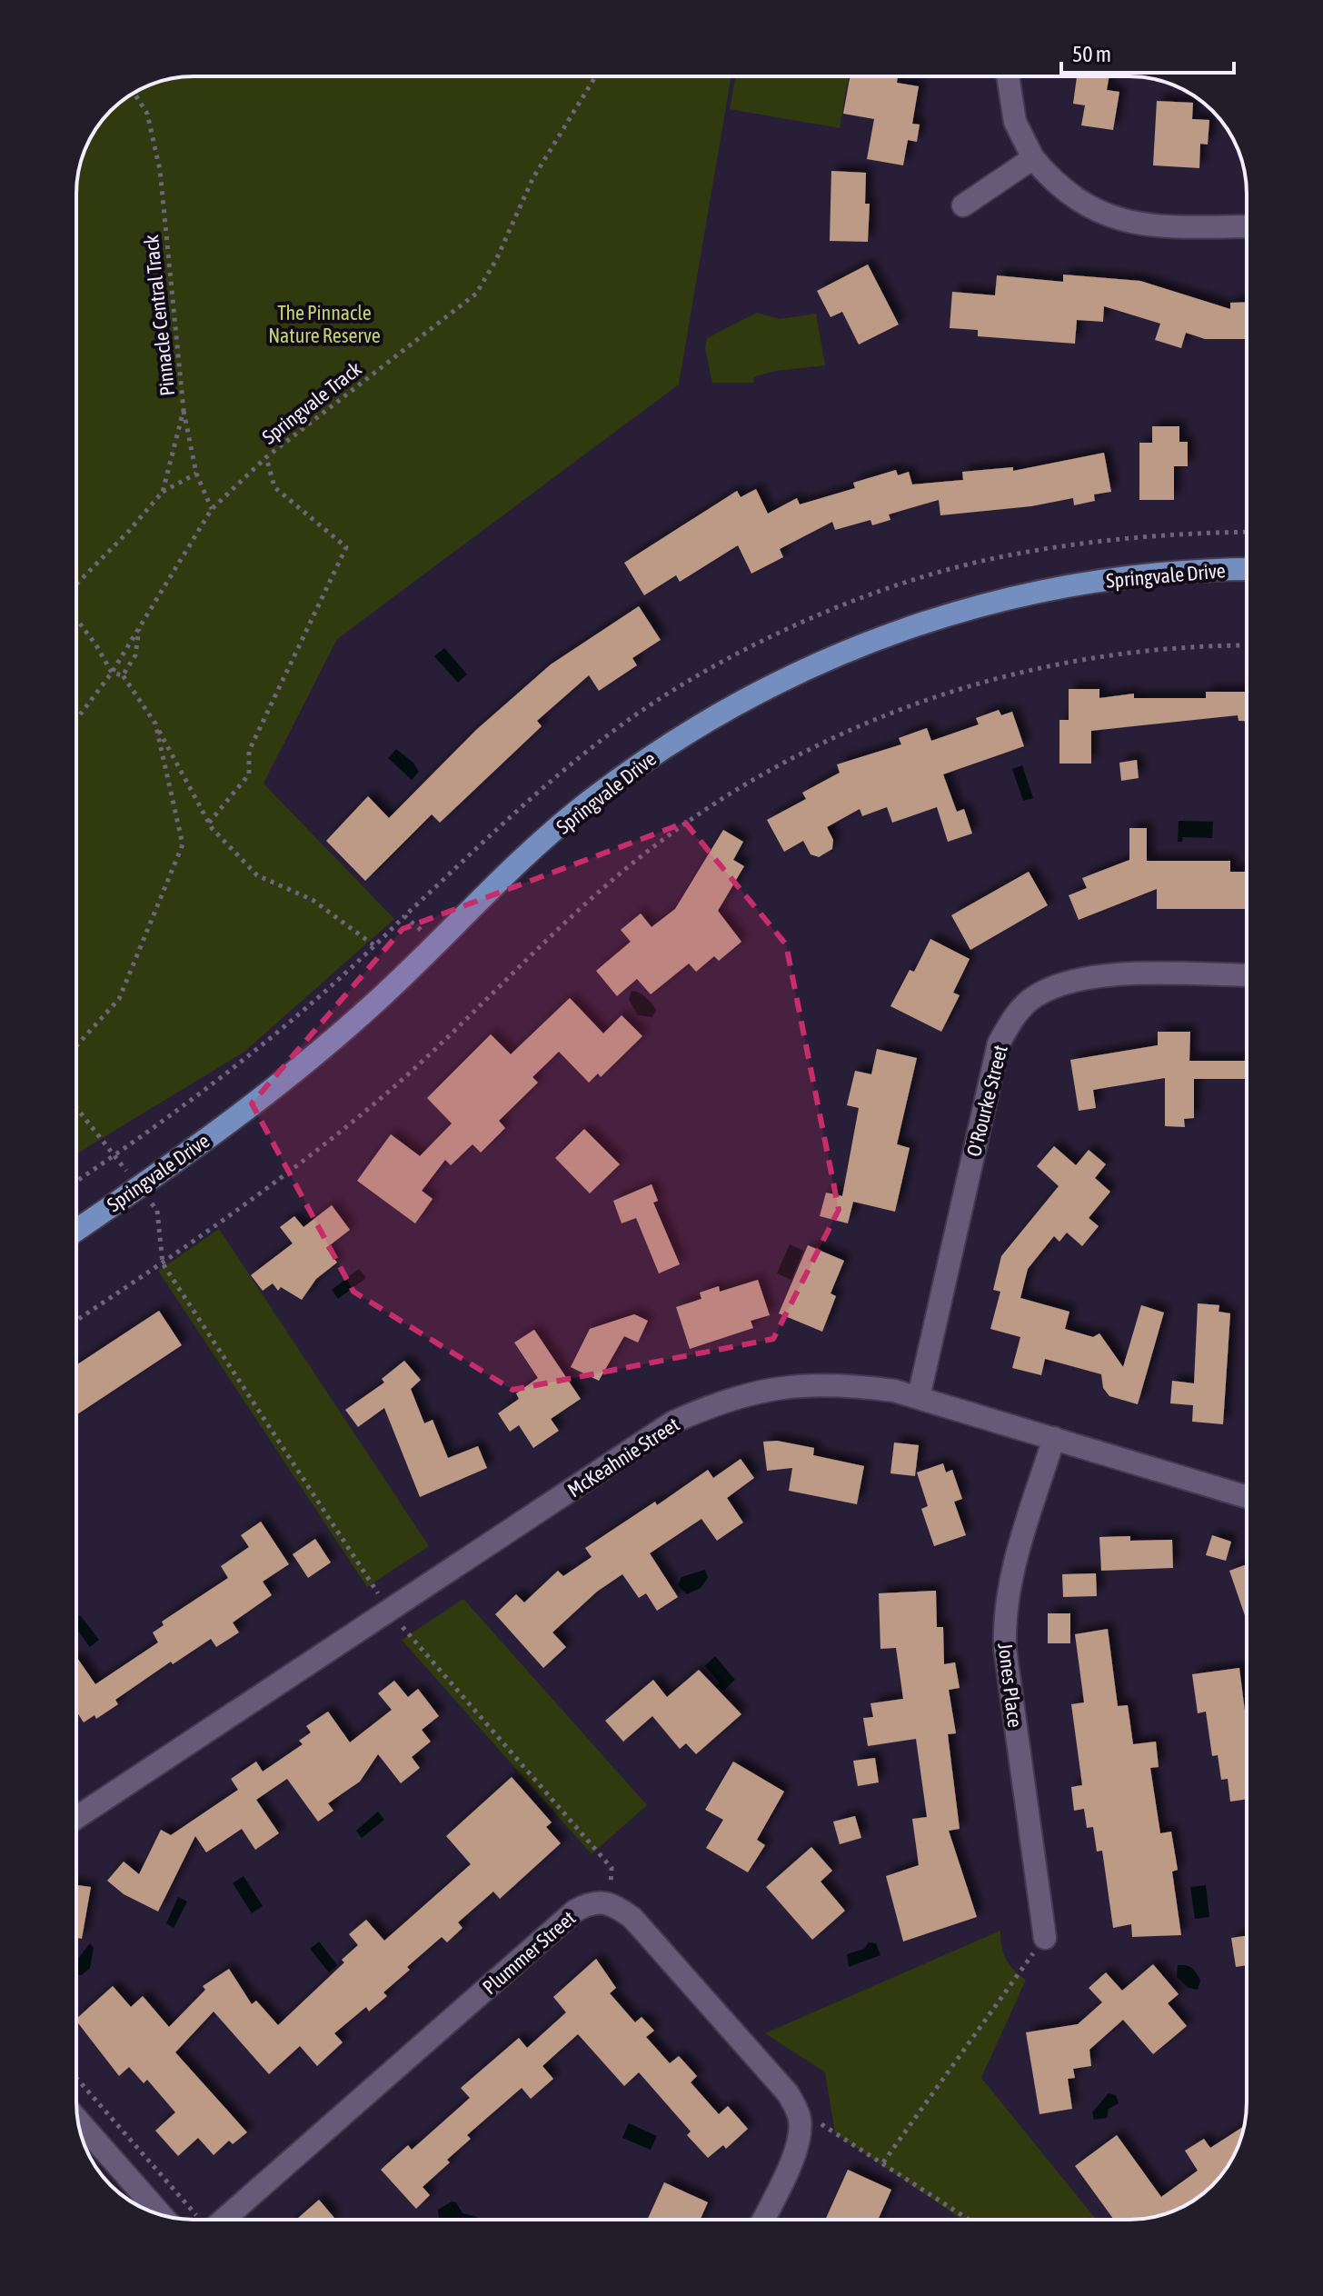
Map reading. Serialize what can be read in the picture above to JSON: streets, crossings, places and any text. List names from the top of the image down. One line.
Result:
{"streets":{"main road":["Springvale Drive"],"street":["O'Rourke Street","McKeahnie Street","Jones Place","Plummer Street"],"path":["Pinnacle Central Track","Springvale Track"]},"crossings":[["O'Rourke Street","McKeahnie Street"],["McKeahnie Street","Jones Place"]],"parks":["The Pinnacle Nature Reserve"],"scale_bar":"50 m"}
